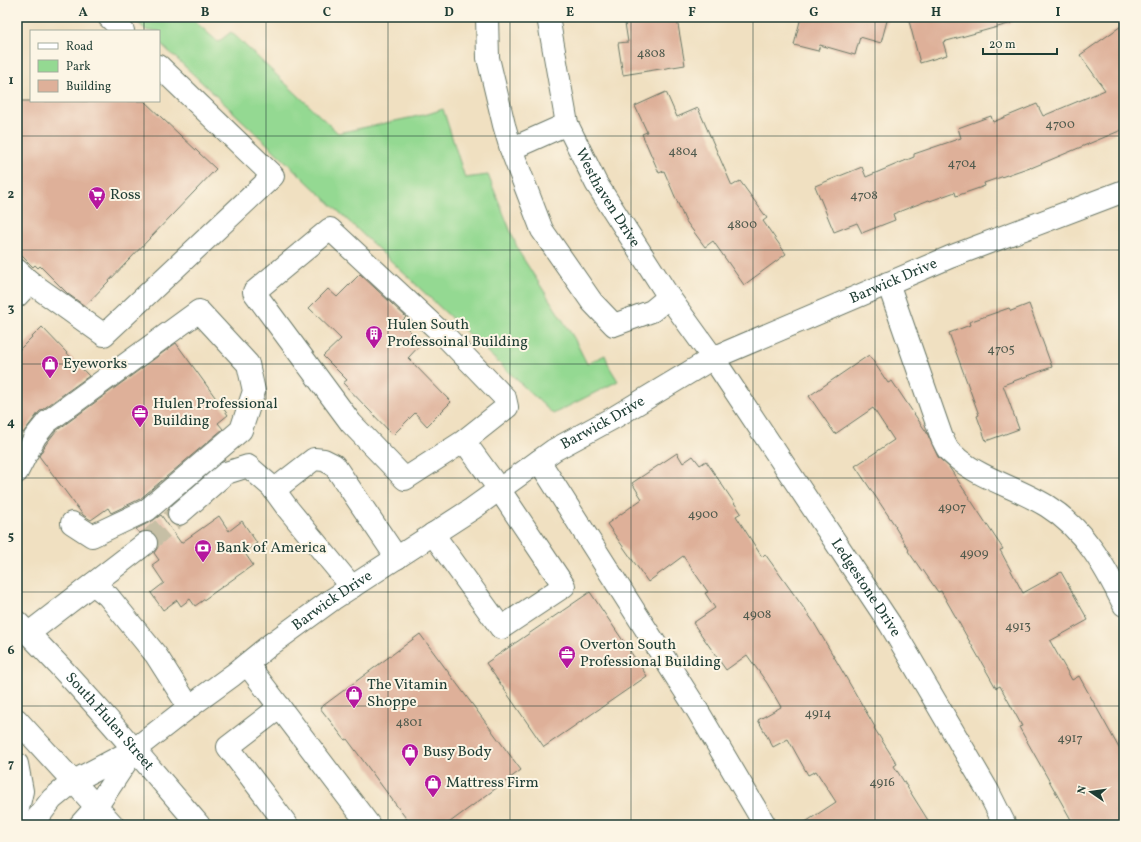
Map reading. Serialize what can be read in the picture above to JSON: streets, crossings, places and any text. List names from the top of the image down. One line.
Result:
{"streets":{"street":["Westhaven Drive","Barwick Drive","Ledgestone Drive","South Hulen Street"]},"crossings":[["Westhaven Drive","Barwick Drive"],["Westhaven Drive","Ledgestone Drive"],["Barwick Drive","Ledgestone Drive"],["Barwick Drive","South Hulen Street"]],"places":{"supermarket":["Ross"],"building":["Hulen South Professoinal Building"],"shop":["Eyeworks","The Vitamin Shoppe","Busy Body","Mattress Firm"],"office":["Hulen Professional Building","Overton South Professional Building"],"bank":["Bank of America"]},"house_numbers":["4808","4700","4804","4704","4708","4800","4705","4907","4900","4909","4908","4913","4914","4801","4917","4916"],"legend":["Road","Park","Building"],"scale_bar":"20 m","north":"left","grid":{"columns":["A","B","C","D","E","F","G","H","I"],"rows":["1","2","3","4","5","6","7"]}}
